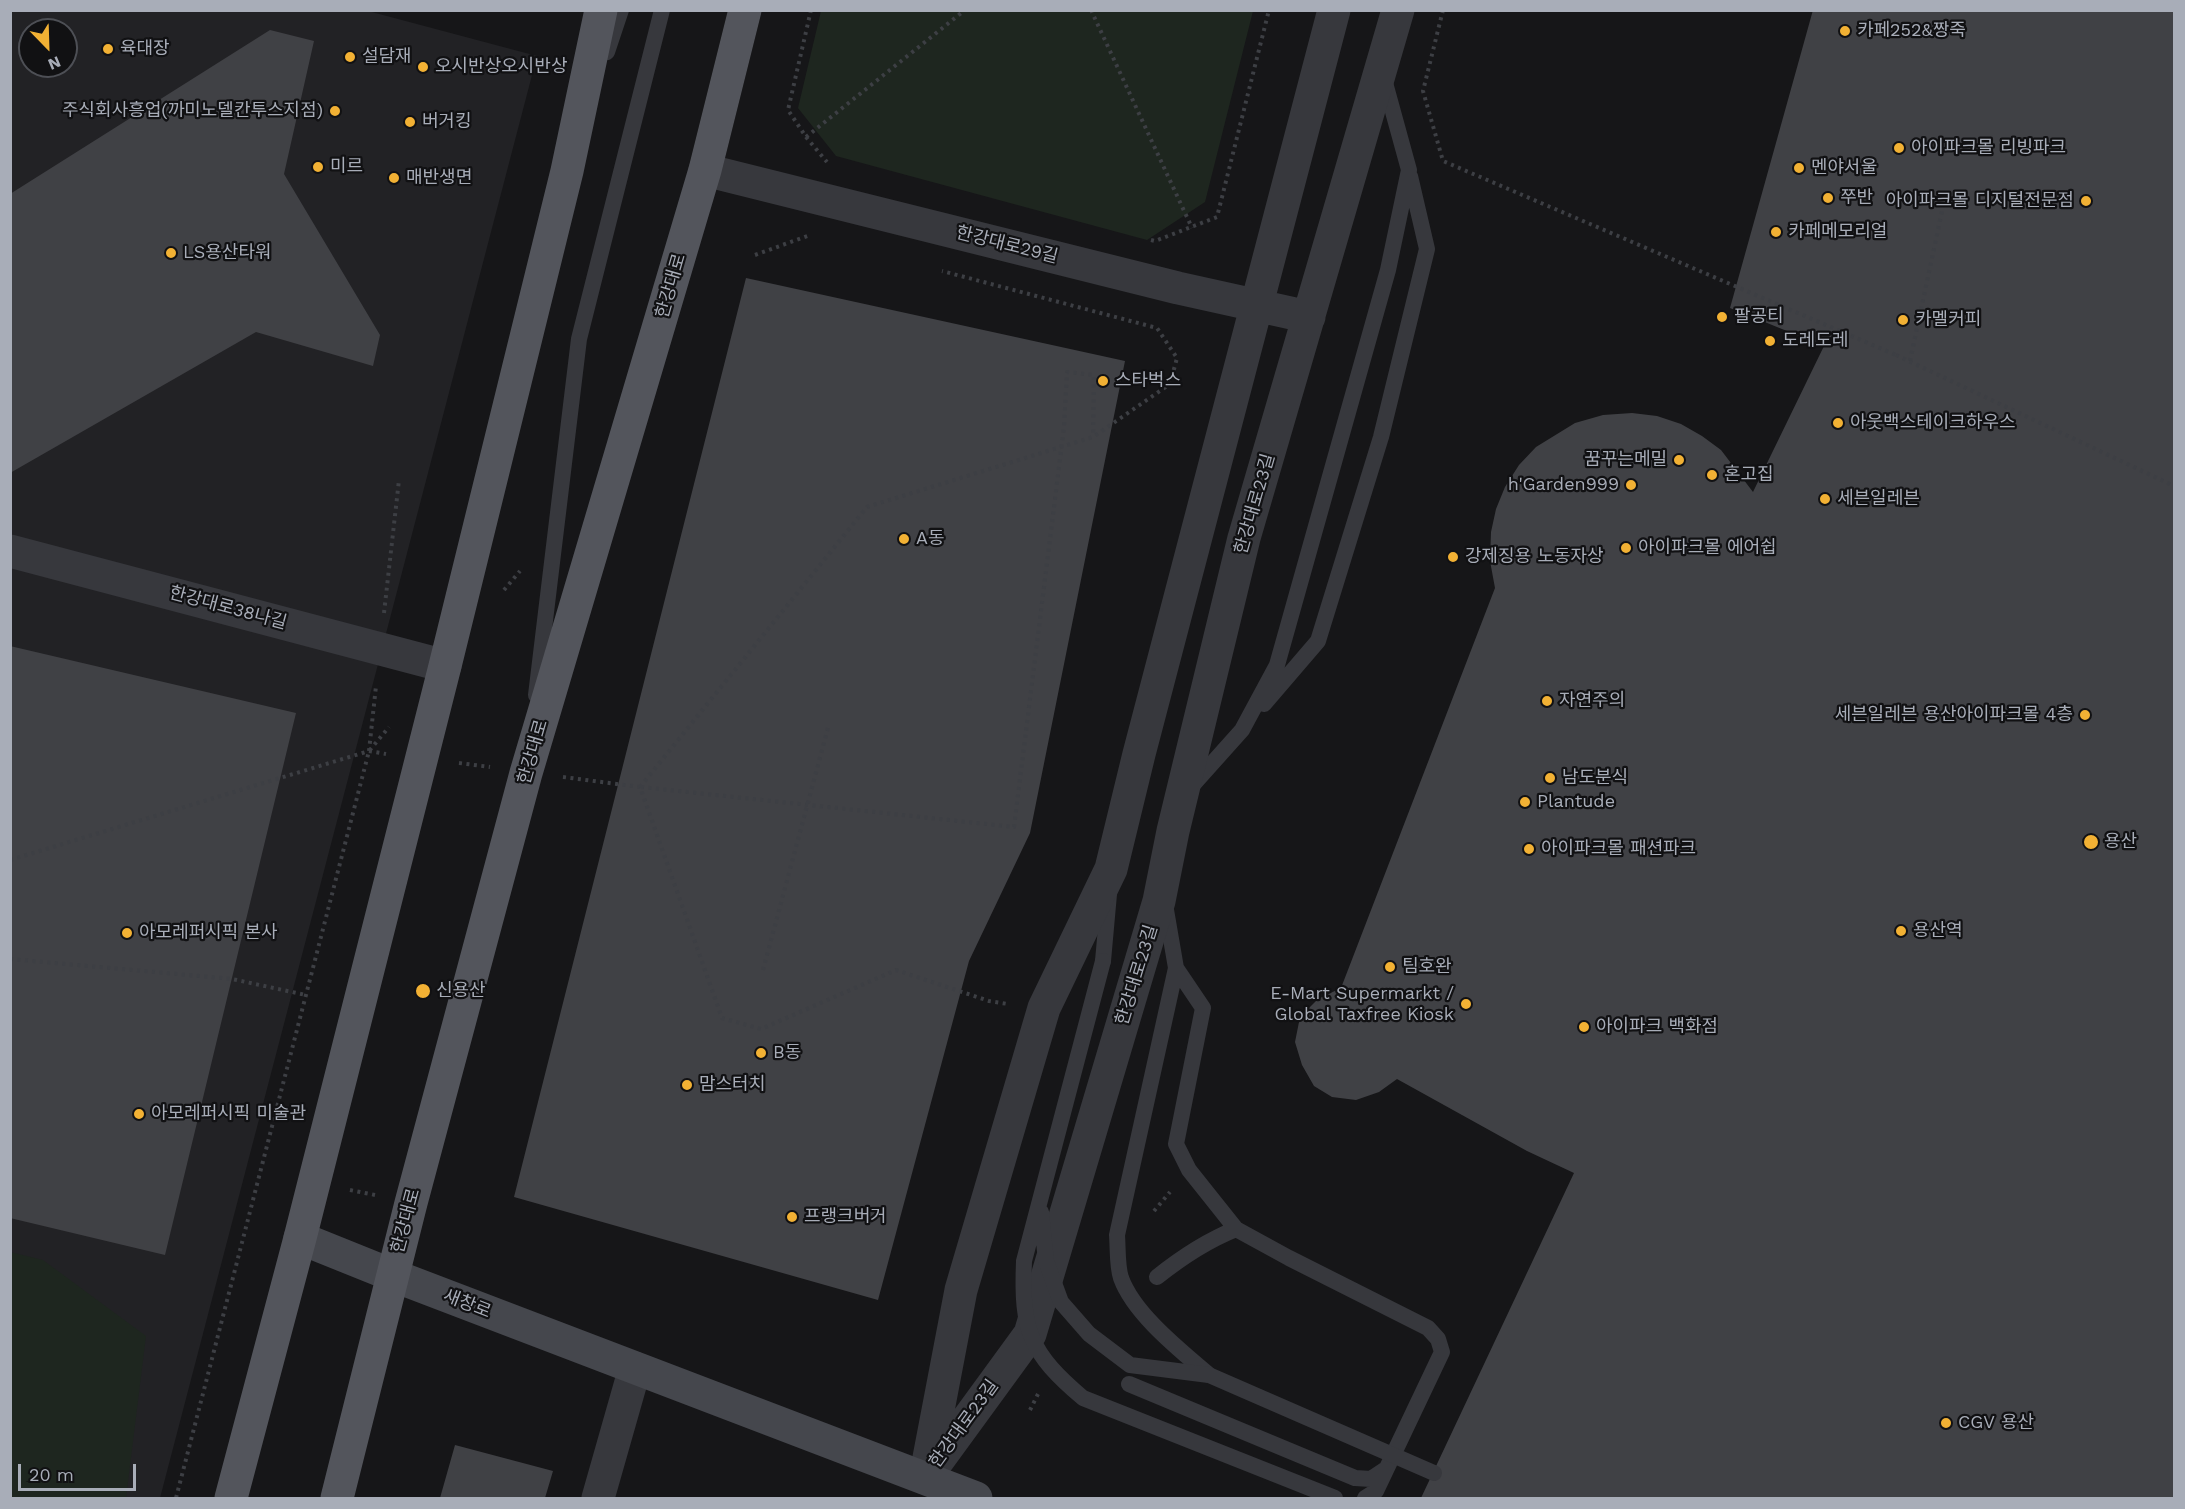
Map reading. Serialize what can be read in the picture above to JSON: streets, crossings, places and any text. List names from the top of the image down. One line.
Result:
{"streets":{"main road":["한강대로","새창로"],"street":["한강대로29길","한강대로23길","한강대로38나길"]},"crossings":[["한강대로29길","한강대로"],["한강대로29길","한강대로23길"],["한강대로","새창로"],["한강대로23길","새창로"]],"places":["카페252&짱죽","육대장","설담재","오시반상오시반상","주식회사흥업(까미노델칸투스지점)","버거킹","아이파크몰 리빙파크","미르","멘야서울","매반생면","쭈반","아이파크몰 디지털전문점","카페메모리얼","LS용산타워","팔공티","카멜커피","도레도레","스타벅스","아웃백스테이크하우스","꿈꾸는메밀","혼고집","h'Garden999","세븐일레븐","A동","아이파크몰 에어쉽","강제징용 노동자상","자연주의","세븐일레븐 용산아이파크몰 4층","남도분식","Plantude","용산","아이파크몰 패션파크","용산역","아모레퍼시픽 본사","팀호완","신용산","E-Mart Supermarkt / Global Taxfree Kiosk","아이파크 백화점","B동","맘스터치","아모레퍼시픽 미술관","프랭크버거","CGV 용산"],"scale_bar":"20 m","north":"bottom right"}
